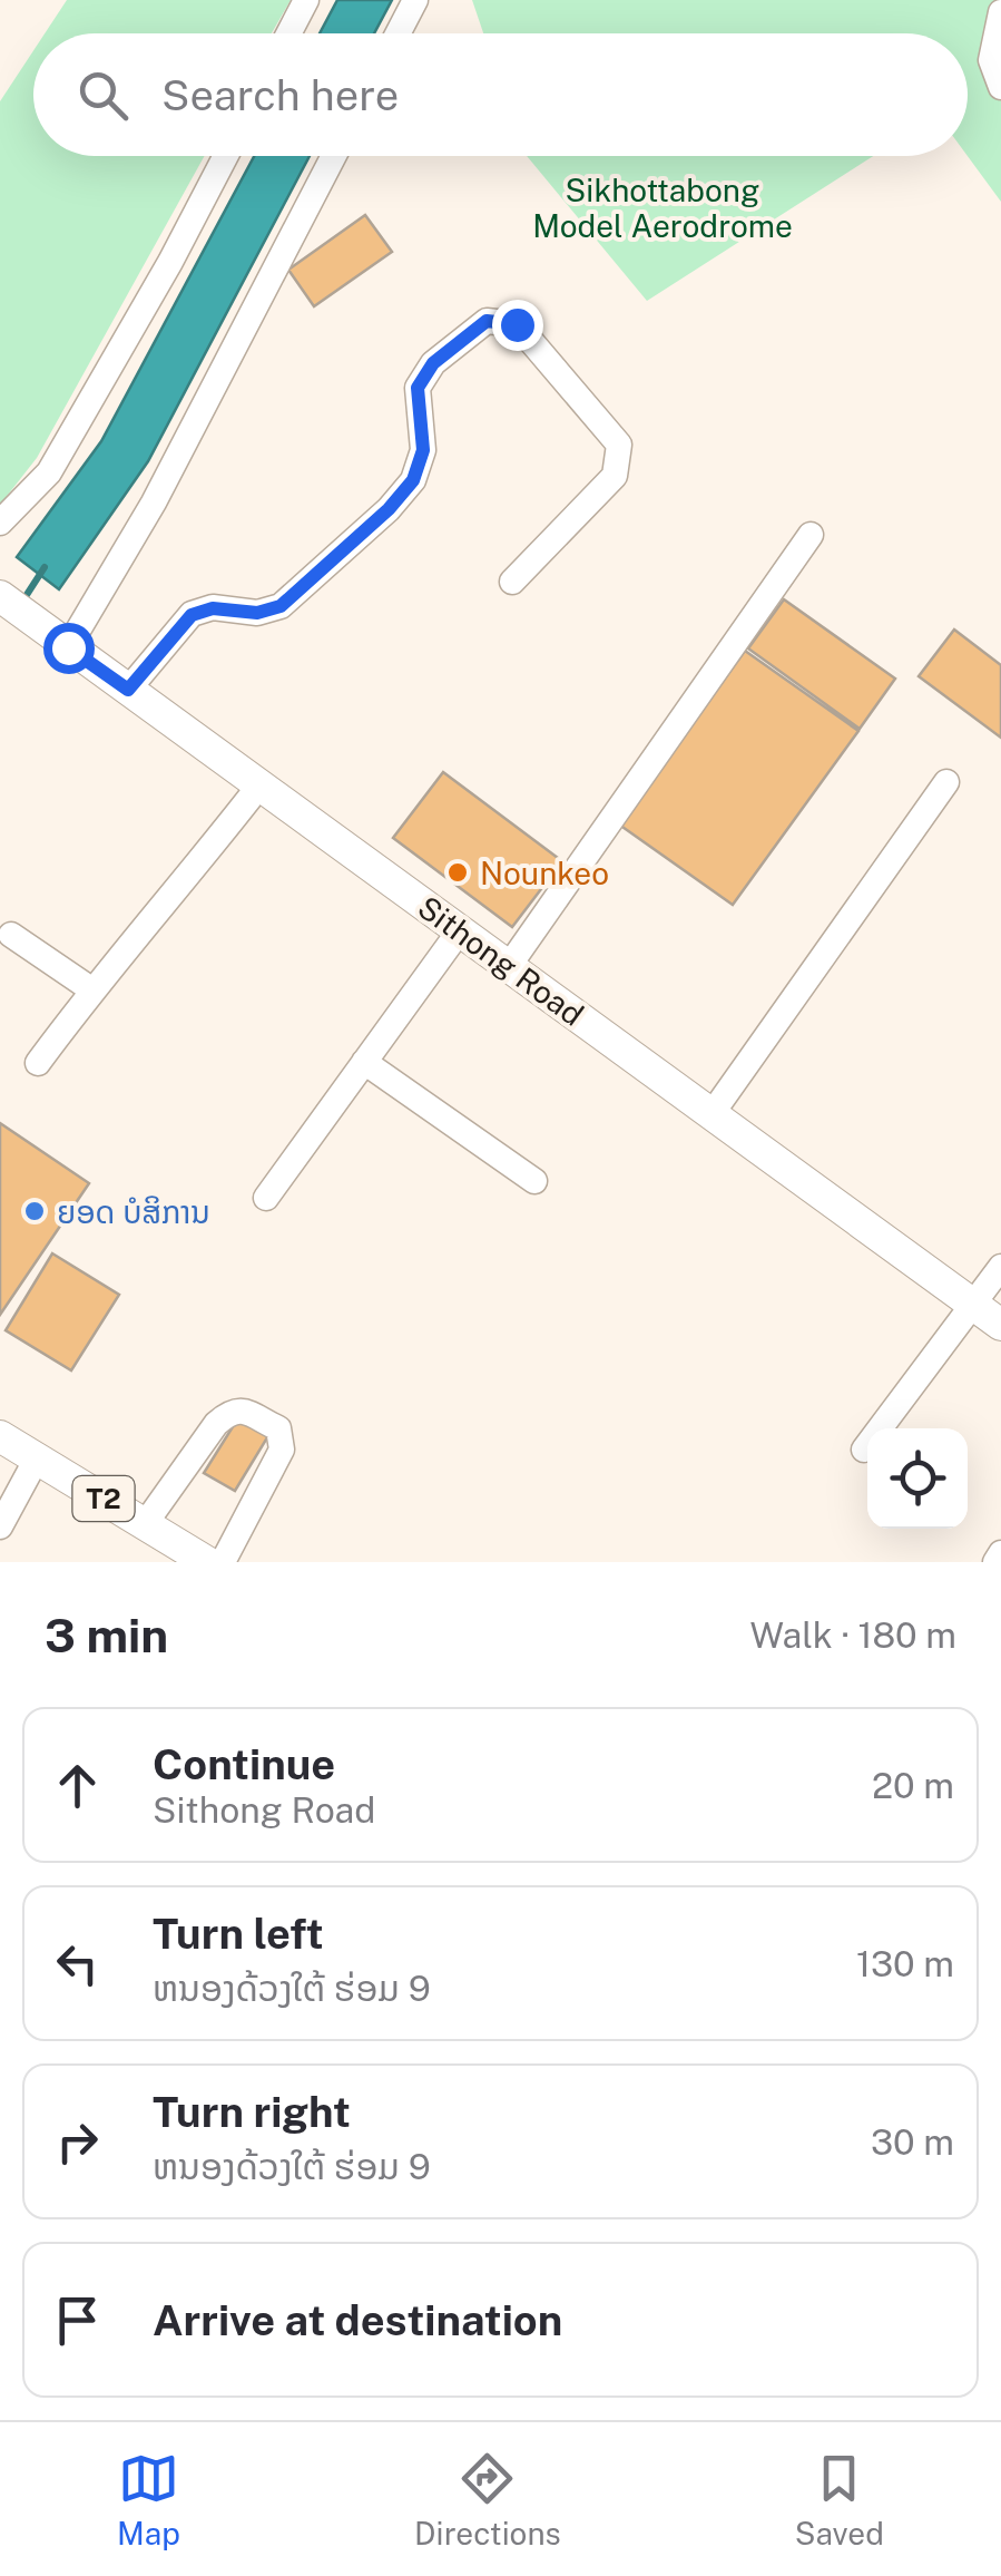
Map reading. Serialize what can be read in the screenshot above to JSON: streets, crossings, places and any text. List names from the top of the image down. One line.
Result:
{"streets":{"main road":["Sithong Road","T2"]},"parks":["Sikhottabong Model Aerodrome"],"places":["Nounkeo","ຍອດ ບໍສິການ"],"page":{"search":"Search here","heading":["3 min","Walk · 180 m"],"list":[["Continue","Sithong Road","20 m"],["Turn left","ຫນອງດ້ວງໃຕ້ ຮ່ອມ 9","130 m"],["Turn right","ຫນອງດ້ວງໃຕ້ ຮ່ອມ 9","30 m"],"Arrive at destination"],"nav":["Map","Directions","Saved"]}}
